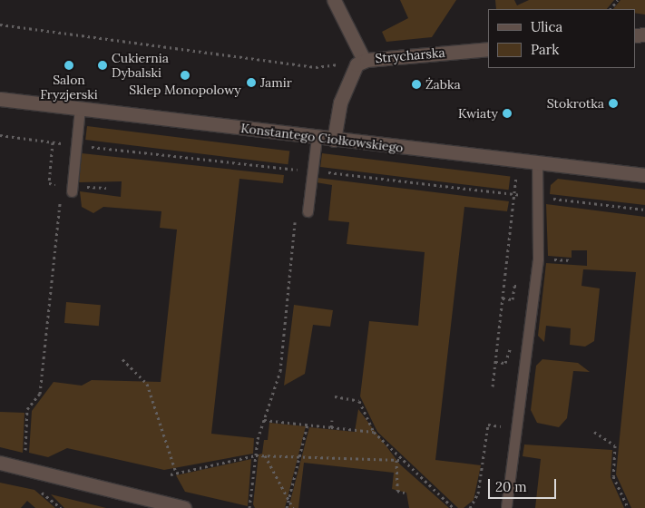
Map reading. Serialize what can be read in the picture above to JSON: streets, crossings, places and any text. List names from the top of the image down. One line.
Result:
{"streets":{"street":["Strycharska","Konstantego Ciołkowskiego"]},"places":["Salon Fryzjerski","Cukiernia Dybalski","Sklep Monopolowy","Jamir","Żabka","Stokrotka","Kwiaty"],"legend":["Ulica","Park"],"scale_bar":"20 m"}
